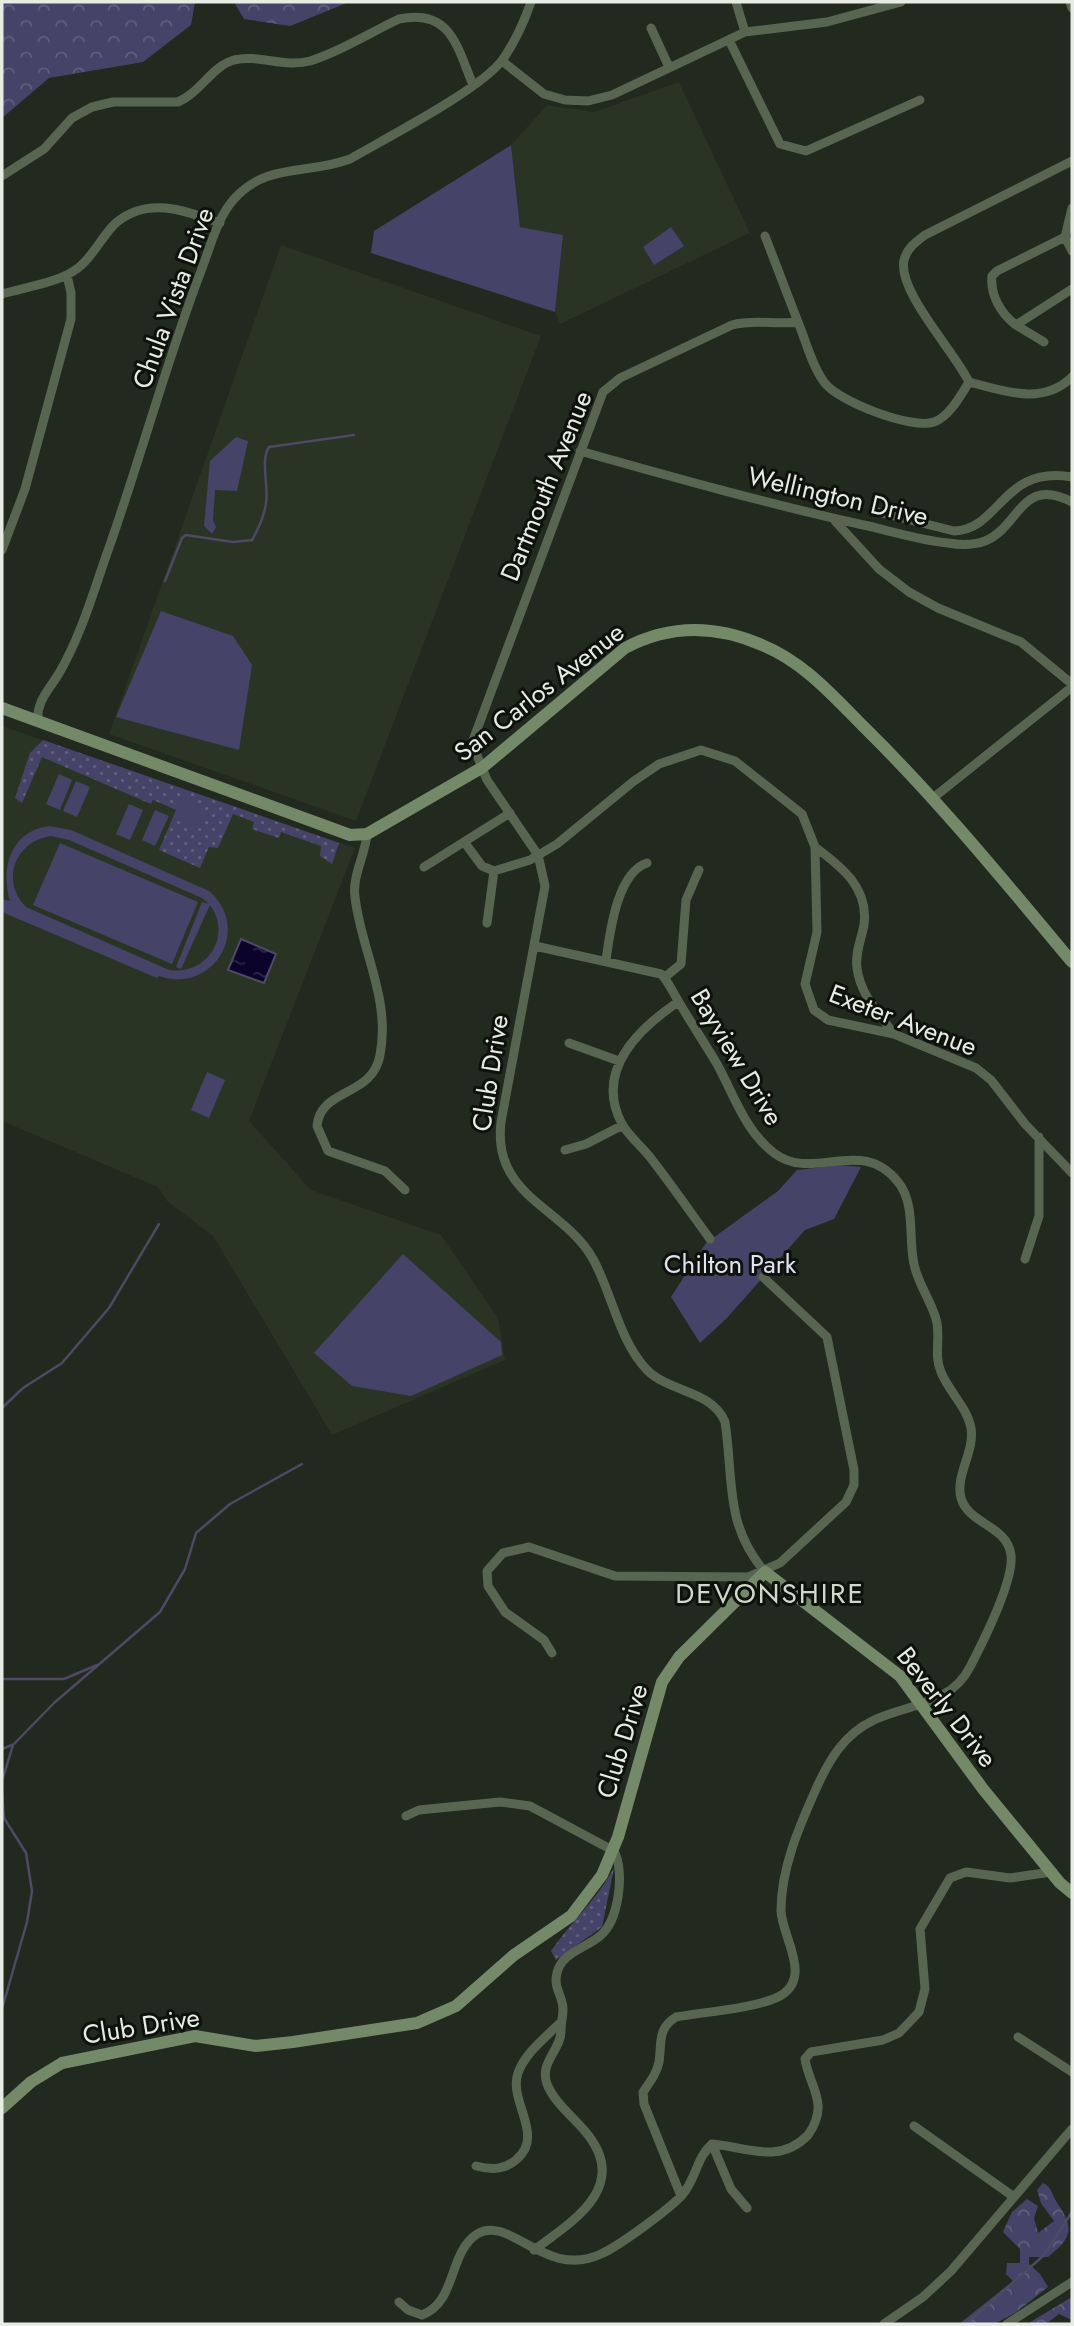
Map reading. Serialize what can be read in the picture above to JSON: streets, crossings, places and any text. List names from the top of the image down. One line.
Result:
{"streets":{"street":["Chula Vista Drive","Dartmouth Avenue","Wellington Drive","San Carlos Avenue","Exeter Avenue","Bayview Drive","Club Drive","Beverly Drive"]},"crossings":[["Dartmouth Avenue","Wellington Drive"],["Dartmouth Avenue","San Carlos Avenue"],["Dartmouth Avenue","Club Drive"],["San Carlos Avenue","Club Drive"],["Exeter Avenue","Club Drive"],["Bayview Drive","Club Drive"],["Bayview Drive","Beverly Drive"],["Club Drive","Beverly Drive"]],"districts":["DEVONSHIRE"],"parks":["Chilton Park"]}
